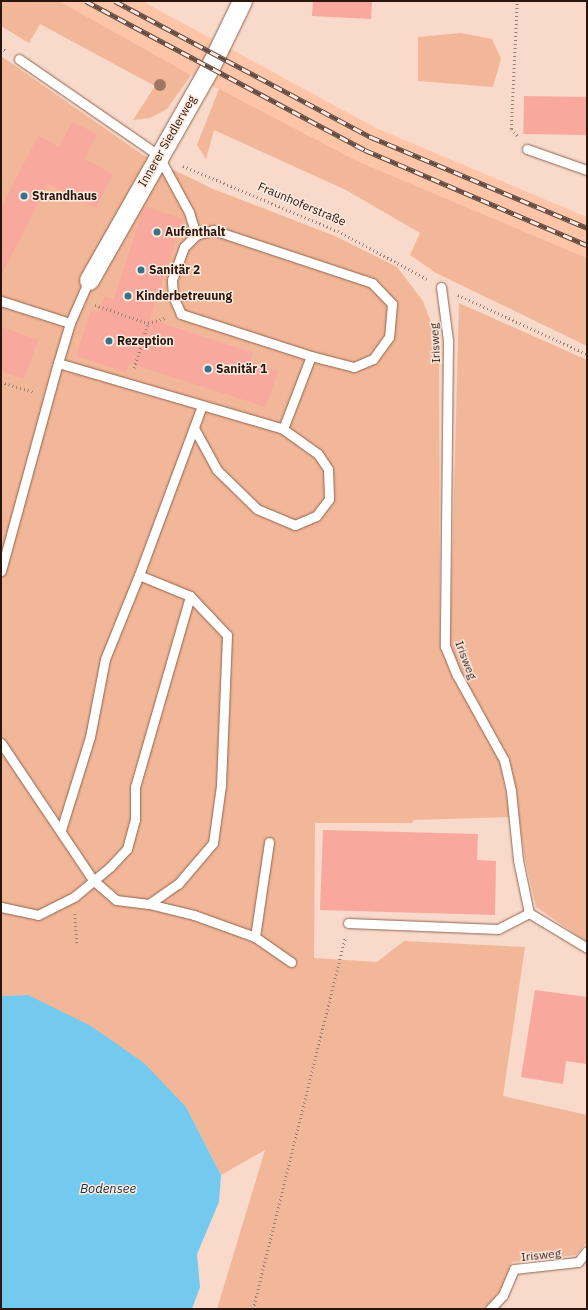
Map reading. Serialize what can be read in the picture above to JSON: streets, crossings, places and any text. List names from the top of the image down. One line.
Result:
{"streets":{"street":["Innerer Siedlerweg"],"lane":["Irisweg"],"path":["Fraunhoferstraße"]},"crossings":[["Innerer Siedlerweg","Fraunhoferstraße"],["Fraunhoferstraße","Irisweg"]],"water":["Bodensee"],"places":["Strandhaus","Aufenthalt","Sanitär 2","Kinderbetreuung","Rezeption","Sanitär 1"]}
